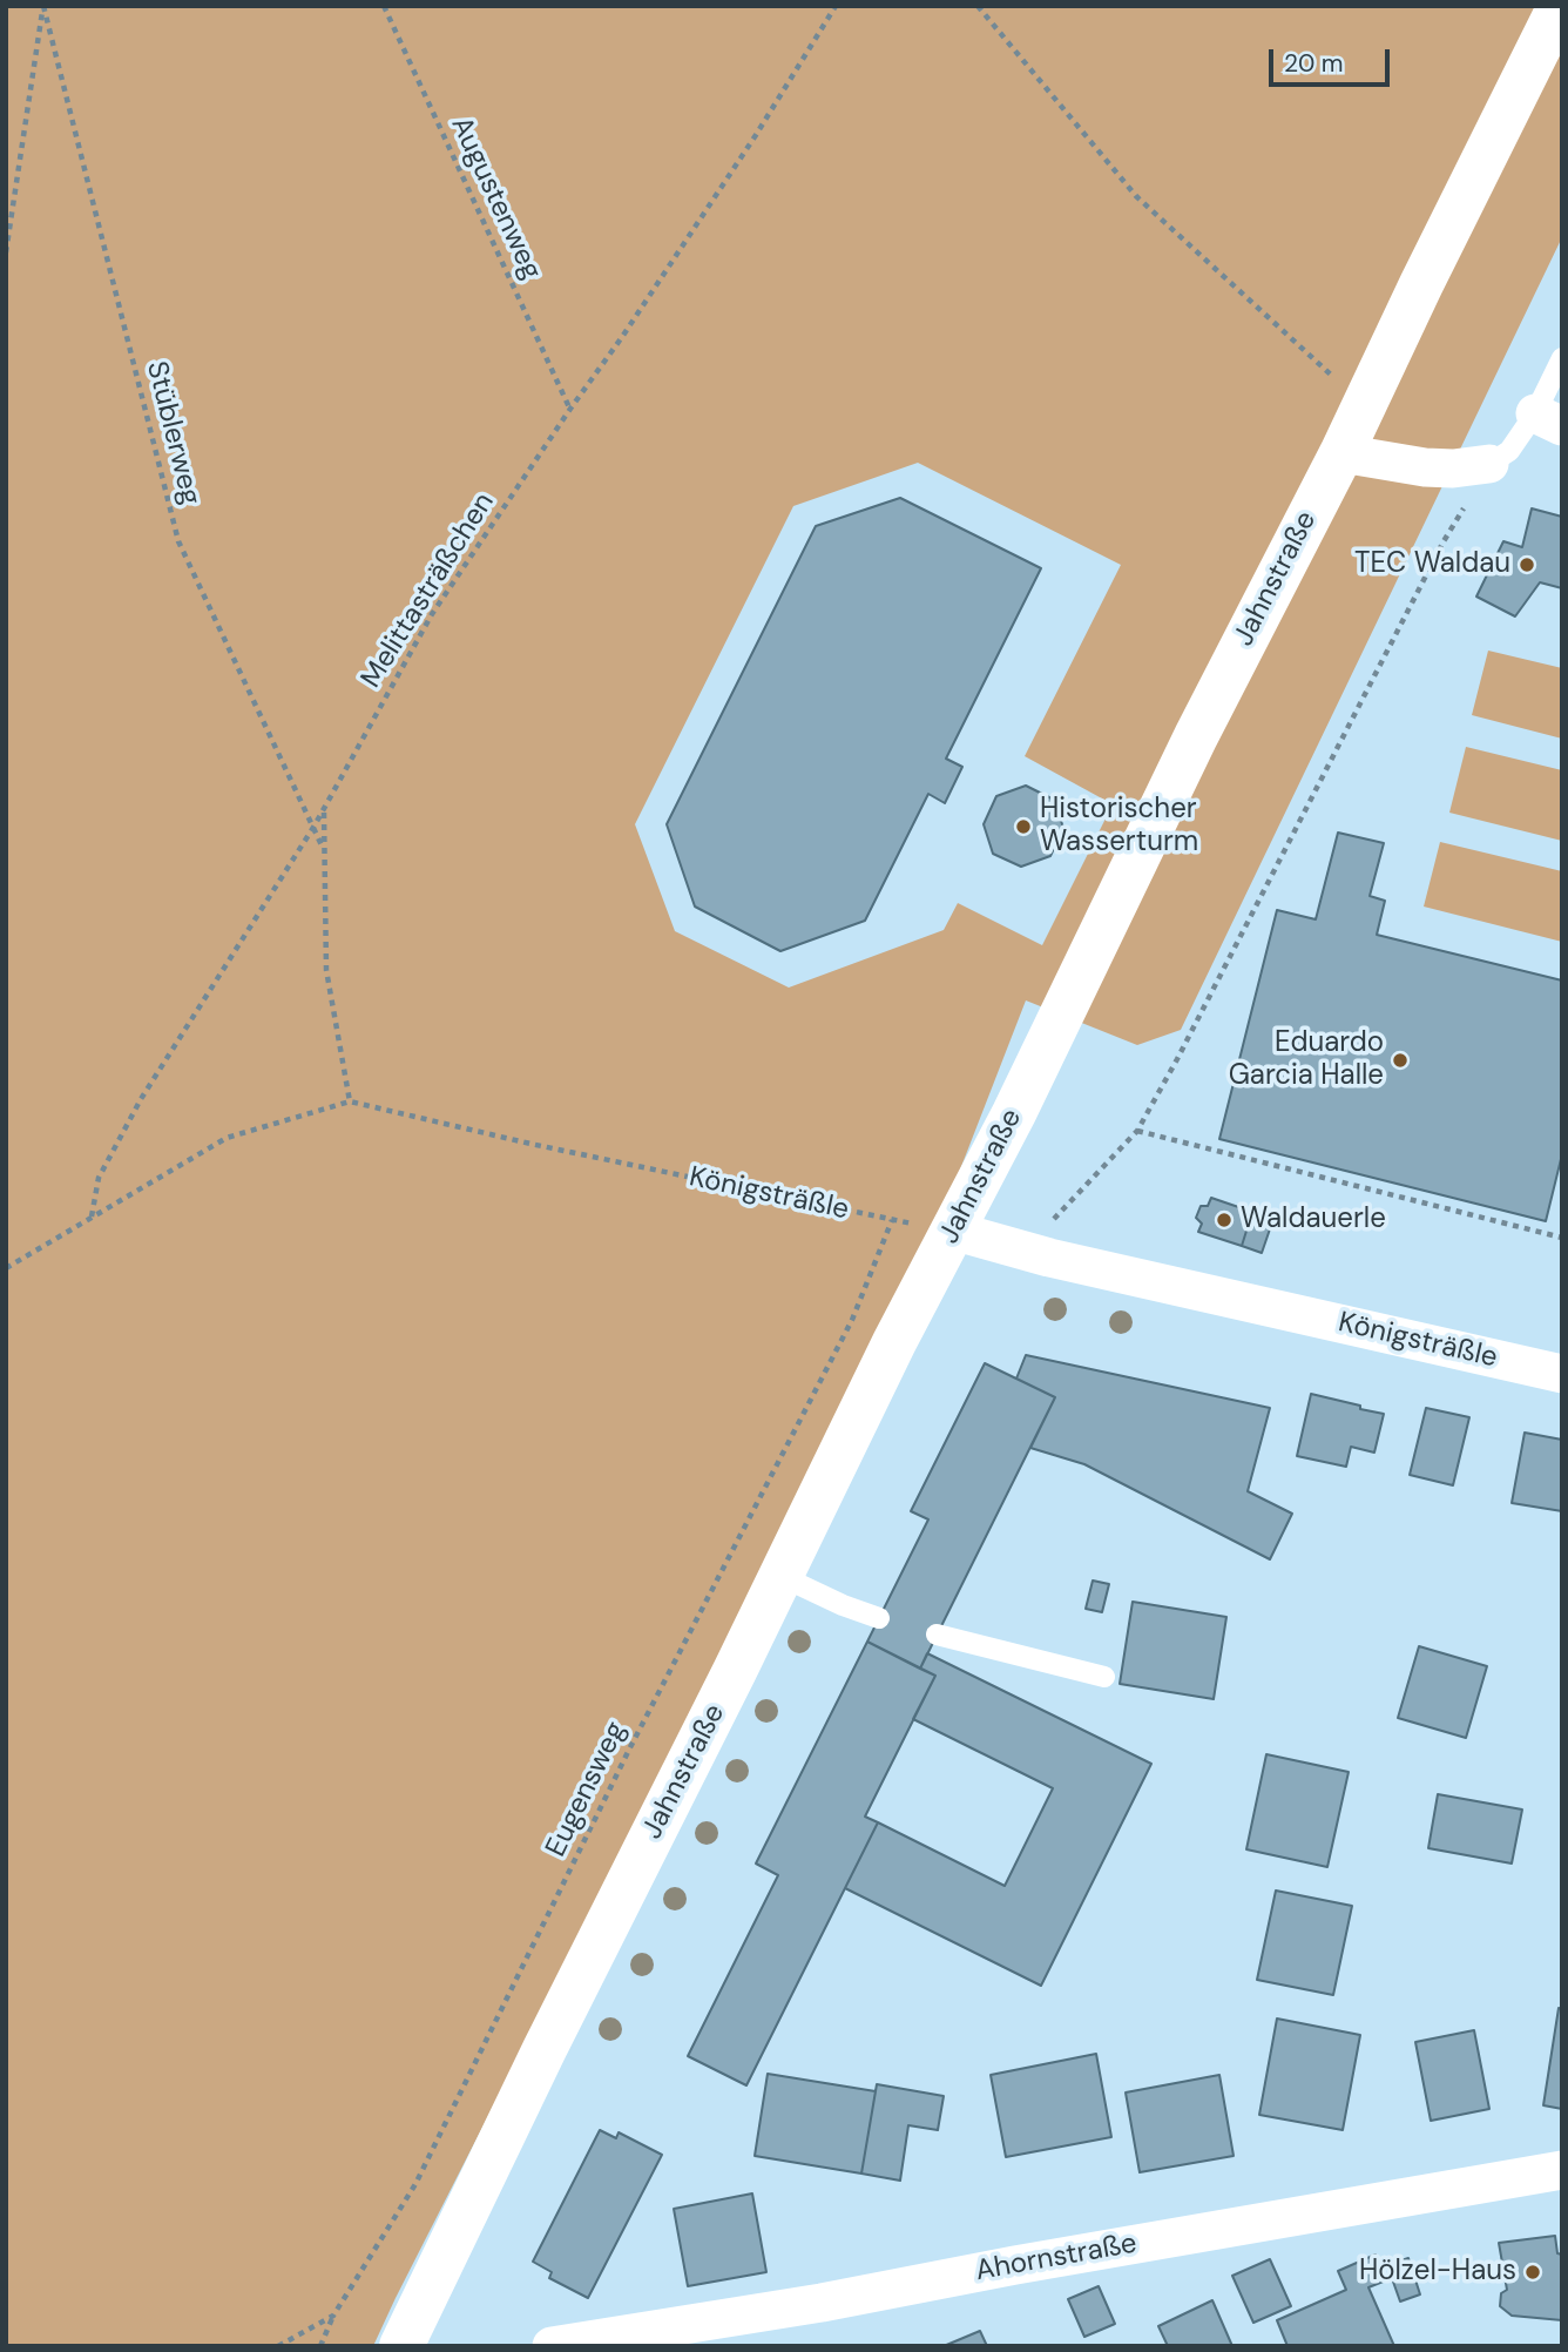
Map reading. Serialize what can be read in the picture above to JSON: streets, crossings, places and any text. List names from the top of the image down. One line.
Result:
{"streets":{"main road":["Jahnstraße"],"street":["Königsträßle","Ahornstraße"],"path":["Augustenweg","Stüblerweg","Melittasträßchen","Eugensweg"]},"crossings":[["Augustenweg","Melittasträßchen"],["Stüblerweg","Melittasträßchen"],["Jahnstraße","Königsträßle"],["Melittasträßchen","Königsträßle"],["Königsträßle","Eugensweg"]],"places":["TEC Waldau","Historischer Wasserturm","Eduardo Garcia Halle","Waldauerle","Hölzel-Haus"],"scale_bar":"20 m"}
